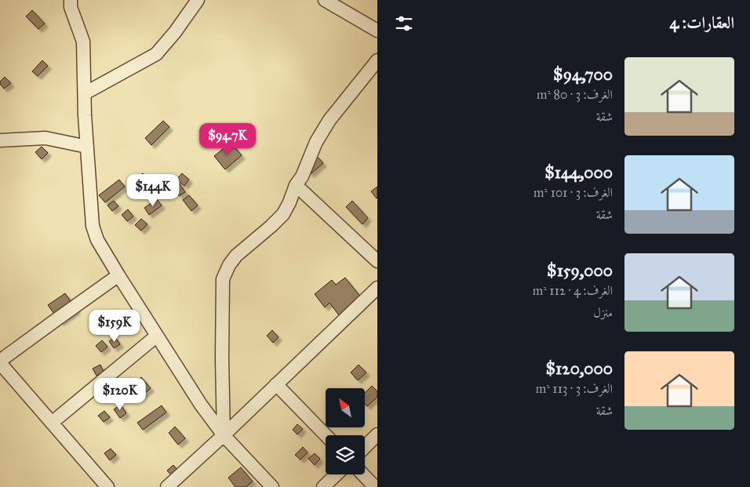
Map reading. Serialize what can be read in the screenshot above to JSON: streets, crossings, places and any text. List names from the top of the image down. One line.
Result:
{"north":"top left","page":{"heading":"العقارات: 4","list":[{"name":"$94,700","note":"الغرف: 3 · 80 m² · شقة"},{"name":"$144,000","note":"الغرف: 3 · 101 m² · شقة"},{"name":"$159,000","note":"الغرف: 4 · 112 m² · منزل"},{"name":"$120,000","note":"الغرف: 3 · 113 m² · شقة"}],"price":["$94.7K","$144K","$159K","$120K"]}}
